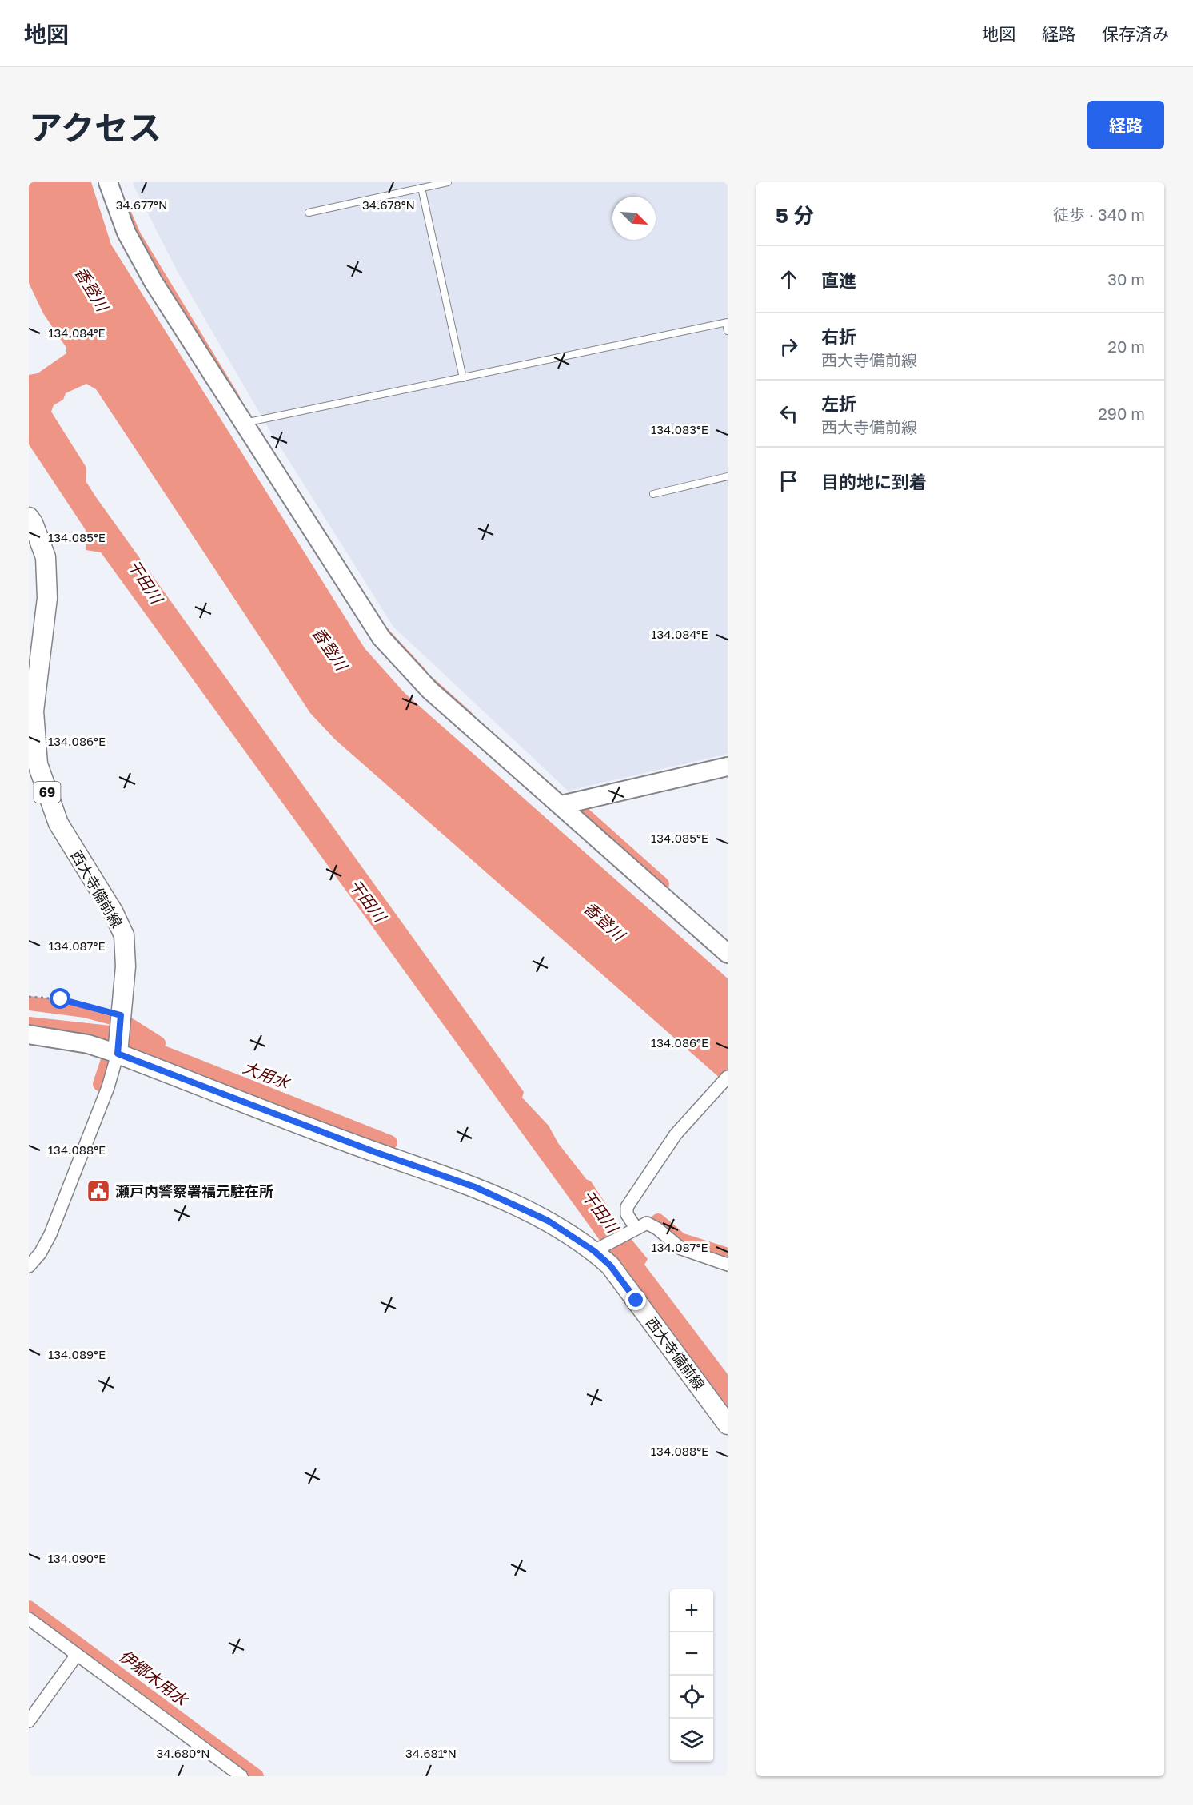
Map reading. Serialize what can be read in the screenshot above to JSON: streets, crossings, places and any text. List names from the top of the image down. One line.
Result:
{"streets":{"main road":["69","西大寺備前線"]},"water":["香登川","干田川","大用水","伊郷木用水"],"places":{"public building":["瀬戸内警察署福元駐在所"]},"north":"bottom right","page":{"header":"地図","nav":["地図","経路","保存済み"],"title":"アクセス","buttons":"経路","heading":["5 分","徒歩 · 340 m"],"list":[["直進","30 m"],["右折","西大寺備前線","20 m"],["左折","西大寺備前線","290 m"],"目的地に到着"],"map_buttons":["+","−"]},"coordinates":["34.677°N","34.678°N","134.084°E","134.083°E","134.085°E","134.086°E","134.087°E","134.088°E","134.089°E","134.090°E","34.680°N","34.681°N"]}
